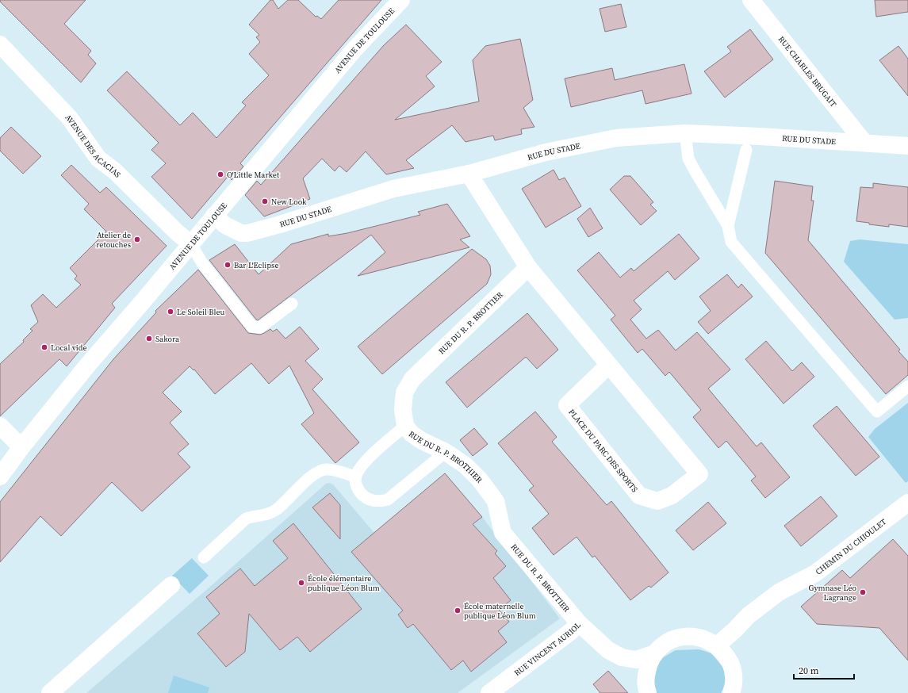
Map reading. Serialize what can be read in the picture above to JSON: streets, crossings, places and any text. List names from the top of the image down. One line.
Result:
{"streets":{"street":["AVENUE DE TOULOUSE","RUE CHARLES BRUGAIT","RUE DU STADE","AVENUE DES ACACIAS","RUE DU R. P. BROTTIER","PLACE DU PARC DES SPORTS","RUE DU R. P. BROTHIER","CHEMIN DU CHIOULET","RUE VINCENT AURIOL"]},"crossings":[["AVENUE DE TOULOUSE","RUE DU STADE"],["AVENUE DE TOULOUSE","AVENUE DES ACACIAS"],["RUE CHARLES BRUGAIT","RUE DU STADE"],["RUE DU STADE","PLACE DU PARC DES SPORTS"],["RUE DU R. P. BROTTIER","PLACE DU PARC DES SPORTS"],["RUE DU R. P. BROTTIER","RUE DU R. P. BROTHIER"],["RUE DU R. P. BROTTIER","RUE VINCENT AURIOL"]],"places":["O'Little Market","New Look","Atelier de retouches","Bar L'Eclipse","Le Soleil Bleu","Sakora","Local vide","École élémentaire publique Léon Blum","Gymnase Léo Lagrange","École maternelle publique Léon Blum"],"scale_bar":"20 m"}
